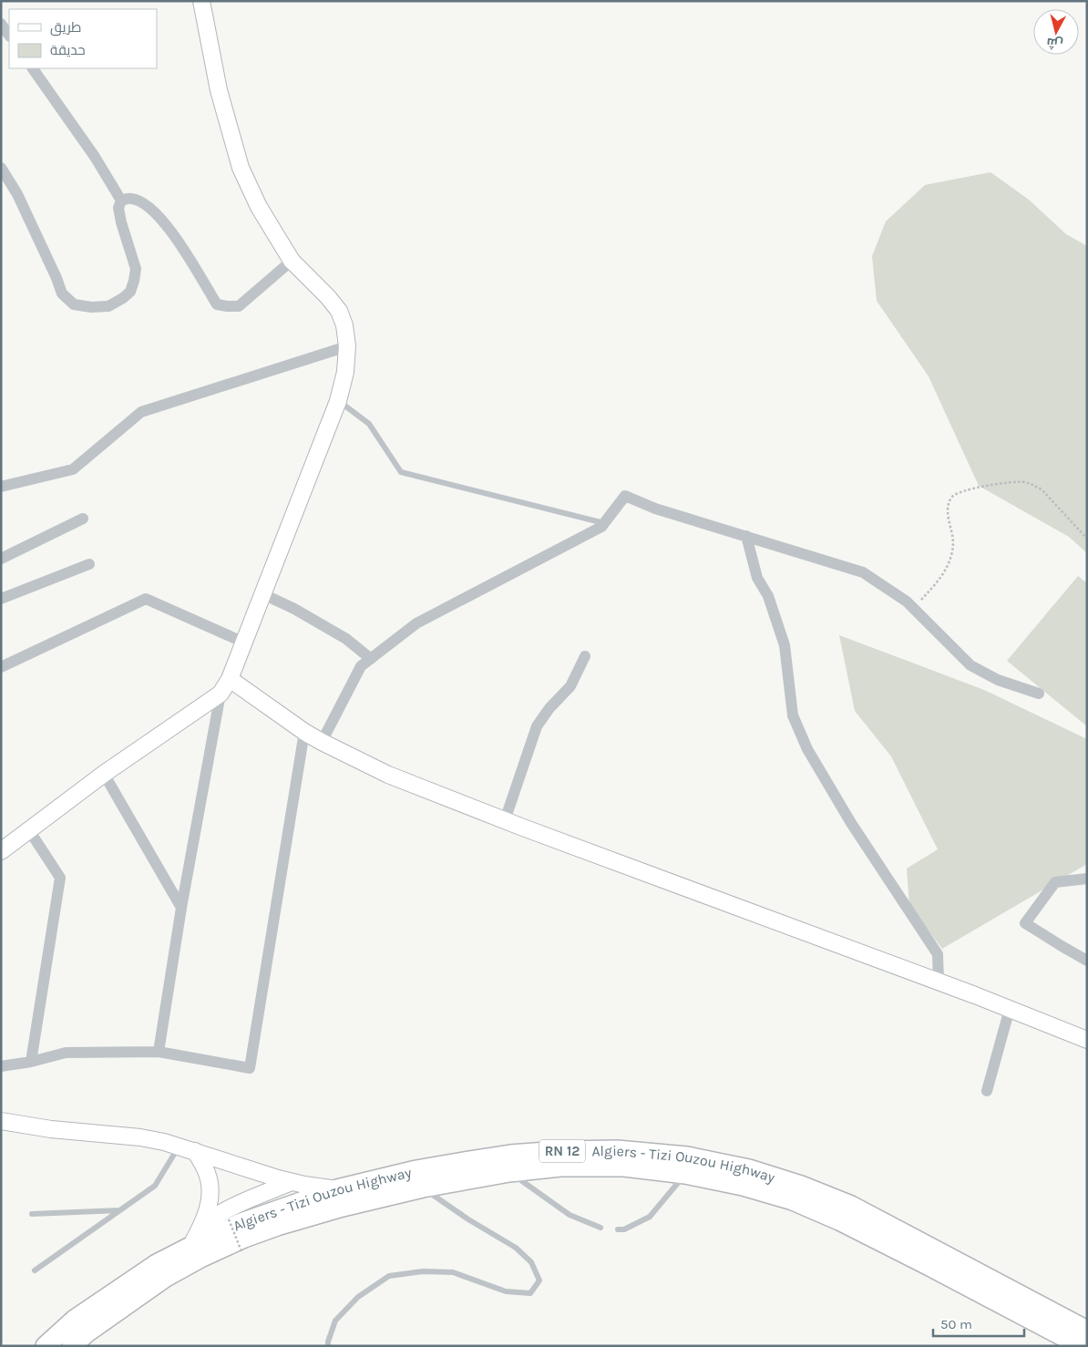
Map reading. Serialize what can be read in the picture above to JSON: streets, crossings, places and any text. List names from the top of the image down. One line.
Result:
{"streets":{"highway":["RN 12","Algiers - Tizi Ouzou Highway"]},"legend":["طريق","حديقة"],"scale_bar":"50 m","north":"bottom"}
